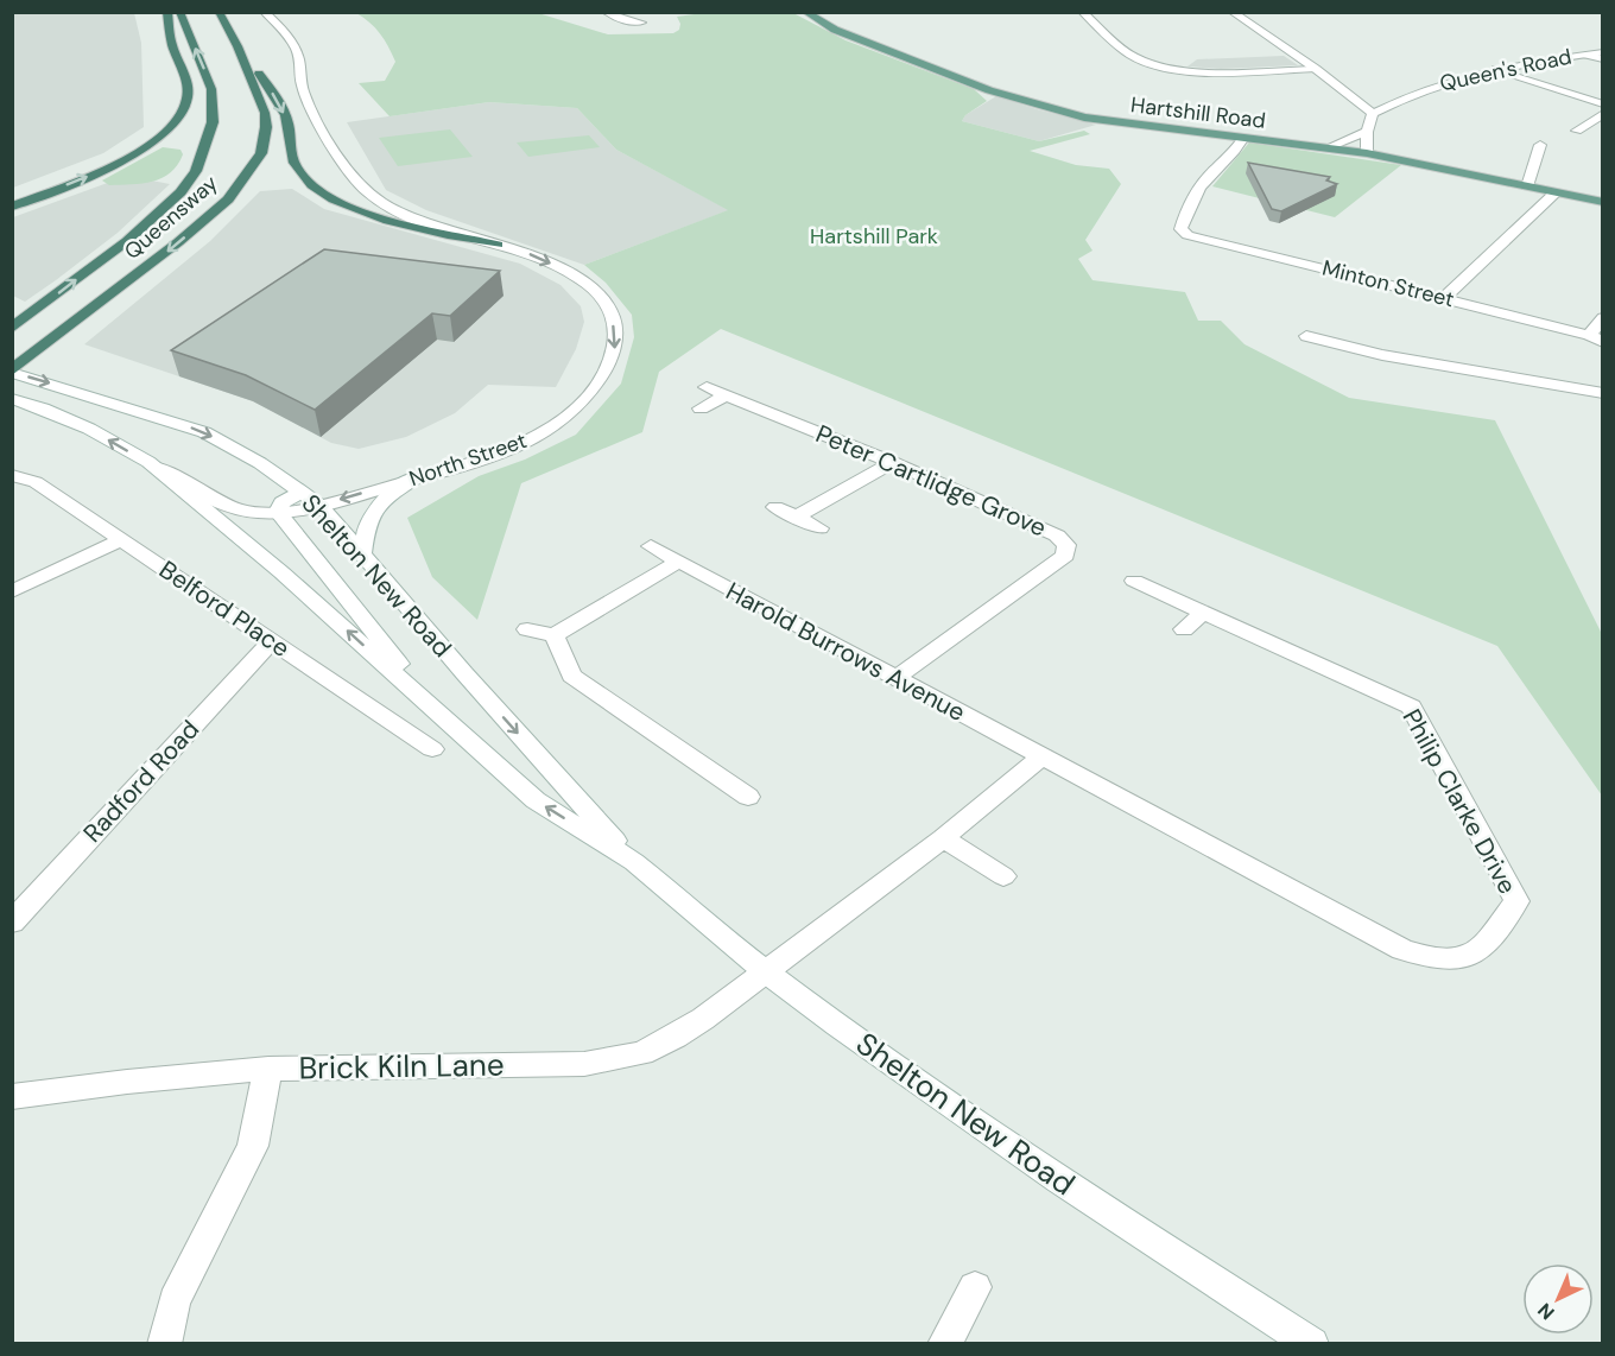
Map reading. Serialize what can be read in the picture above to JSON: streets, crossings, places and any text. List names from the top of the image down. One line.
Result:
{"streets":{"highway":["Queensway"],"main road":["Hartshill Road"],"street":["Queen's Road","Minton Street","North Street","Peter Cartlidge Grove","Shelton New Road","Belford Place","Harold Burrows Avenue","Radford Road","Philip Clarke Drive","Brick Kiln Lane"]},"crossings":[["Hartshill Road","Minton Street"],["Queensway","Shelton New Road"],["North Street","Shelton New Road"],["Peter Cartlidge Grove","Harold Burrows Avenue"],["Shelton New Road","Brick Kiln Lane"],["Belford Place","Radford Road"],["Harold Burrows Avenue","Philip Clarke Drive"],["Harold Burrows Avenue","Brick Kiln Lane"],["Philip Clarke Drive","Brick Kiln Lane"]],"parks":["Hartshill Park"],"north":"bottom left"}
